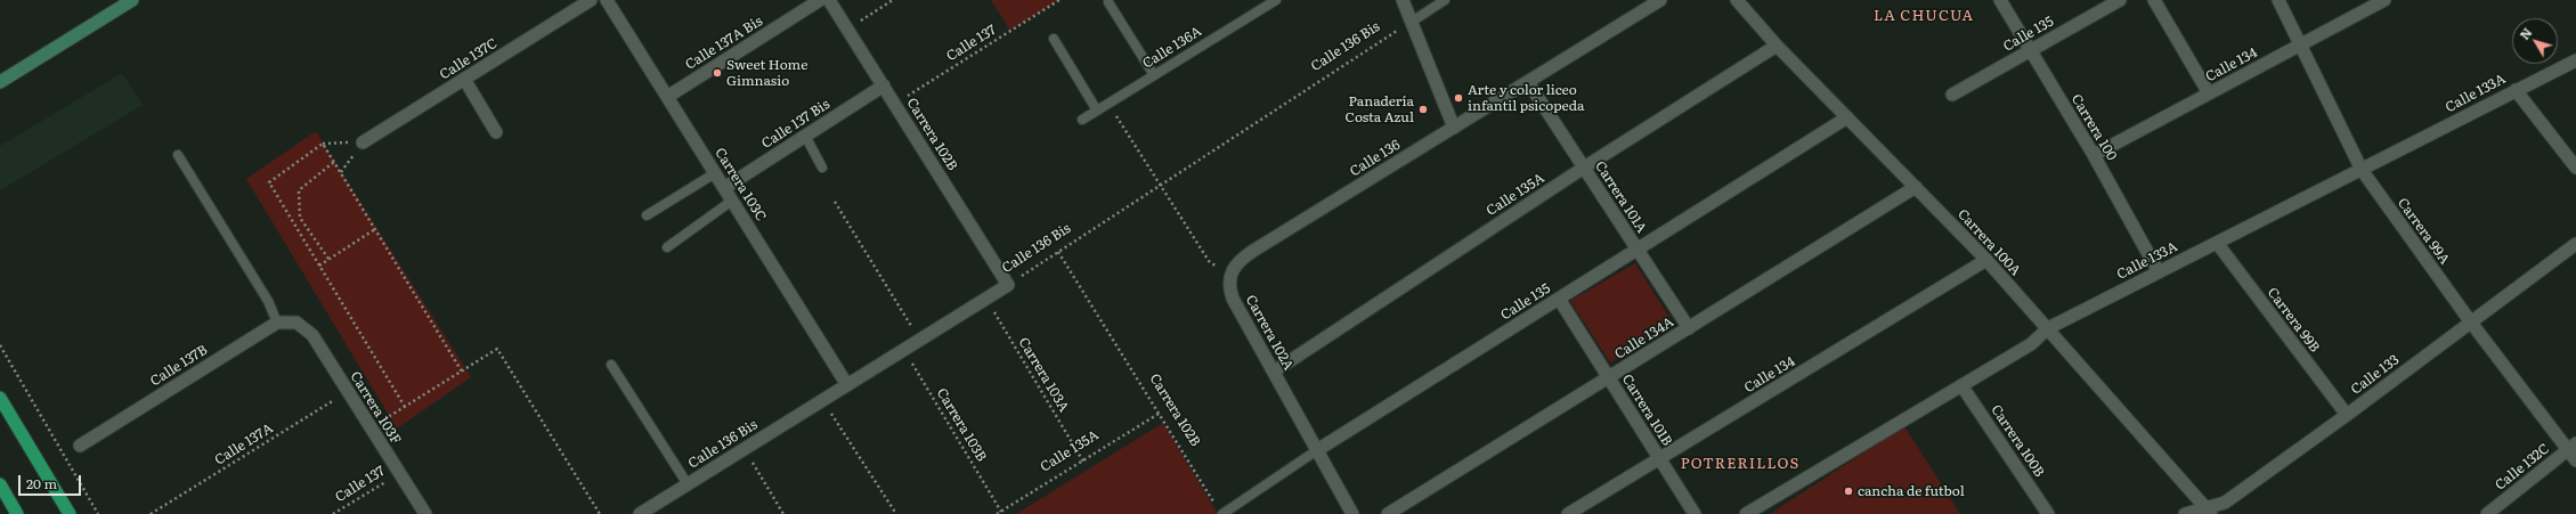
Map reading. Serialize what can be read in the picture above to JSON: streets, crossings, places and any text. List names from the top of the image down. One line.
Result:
{"streets":{"street":["Calle 135","Calle 137A Bis","Calle 136 Bis","Calle 137C","Calle 134","Calle 133A","Calle 137 Bis","Carrera 100","Carrera 102B","Calle 136","Carrera 103C","Calle 135A","Carrera 101A","Carrera 99A","Carrera 100A","Carrera 99B","Carrera 102A","Calle 134A","Calle 137B","Calle 133","Carrera 103F","Carrera 101B","Carrera 100B","Calle 132C"],"lane":["Calle 136A"],"path":["Calle 137","Carrera 103A","Carrera 103B","Calle 137A"]},"crossings":[["Calle 135","Carrera 100"],["Calle 135","Carrera 102B"],["Calle 135","Carrera 101A"],["Calle 135","Carrera 100A"],["Calle 135","Carrera 102A"],["Calle 135","Carrera 101B"],["Calle 137A Bis","Carrera 103C"],["Calle 137","Carrera 102B"],["Calle 137","Carrera 103F"],["Calle 136 Bis","Carrera 102B"],["Calle 136 Bis","Carrera 103C"],["Calle 136 Bis","Carrera 103A"],["Calle 136 Bis","Carrera 103B"],["Calle 134","Carrera 100"],["Calle 134","Carrera 99A"],["Calle 134","Carrera 100A"],["Calle 134","Carrera 101B"],["Calle 133A","Carrera 100"],["Calle 133A","Carrera 99A"],["Calle 133A","Carrera 100A"],["Calle 133A","Carrera 99B"],["Calle 133A","Carrera 100B"],["Calle 137 Bis","Carrera 102B"],["Calle 137 Bis","Carrera 103C"],["Carrera 102B","Calle 135A"],["Calle 136","Carrera 101A"],["Calle 136","Carrera 102A"],["Calle 135A","Carrera 101A"],["Calle 135A","Carrera 100A"],["Calle 135A","Carrera 102A"],["Calle 135A","Carrera 103A"],["Calle 135A","Carrera 103B"],["Carrera 101A","Calle 134A"],["Carrera 99A","Calle 133"],["Carrera 99A","Calle 132C"],["Carrera 100A","Calle 134A"],["Carrera 100A","Calle 133"],["Carrera 99B","Calle 133"],["Calle 134A","Carrera 101B"],["Calle 137B","Carrera 103F"],["Carrera 103F","Calle 137A"]],"districts":["LA CHUCUA","POTRERILLOS"],"places":["Sweet Home Gimnasio","Arte y color liceo infantil psicopeda","Panadería Costa Azul","cancha de futbol"],"scale_bar":"20 m","north":"top left"}
